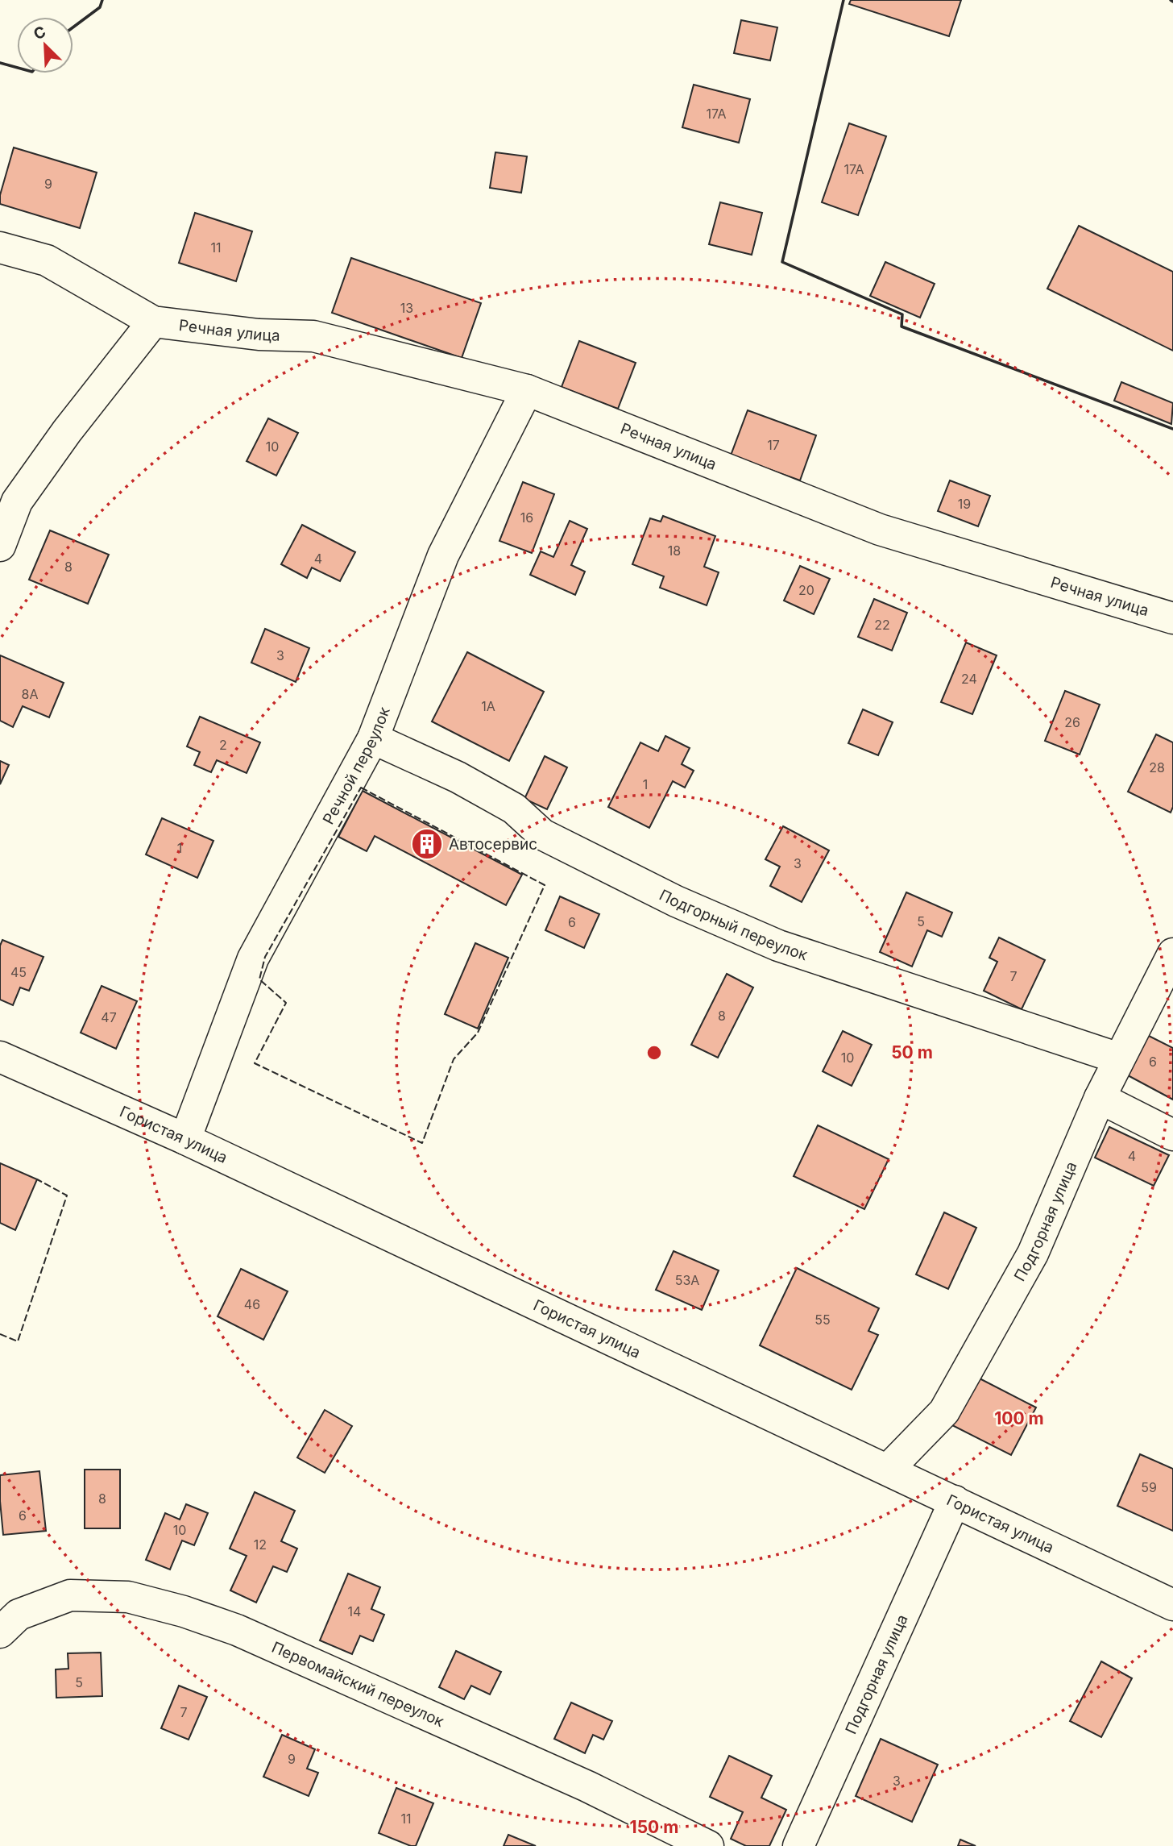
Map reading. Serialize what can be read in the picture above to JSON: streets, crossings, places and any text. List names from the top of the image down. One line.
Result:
{"streets":{"street":["Речная улица","Речной переулок","Подгорный переулок","Гористая улица","Подгорная улица","Первомайский переулок"]},"crossings":[["Речная улица","Речной переулок"],["Речной переулок","Подгорный переулок"],["Речной переулок","Гористая улица"],["Подгорный переулок","Подгорная улица"],["Гористая улица","Подгорная улица"]],"places":{"building":["Автосервис"]},"house_numbers":["17А","17А","9","11","13","17","10","19","16","18","4","8","20","22","3","24","8А","1А","26","2","28","1","1","3","5","6","45","7","8","47","10","6","4","53А","46","55","59","8","6","10","12","14","5","7","9","3","11"],"north":"top left","rings":["50 m","100 m","150 m"]}
